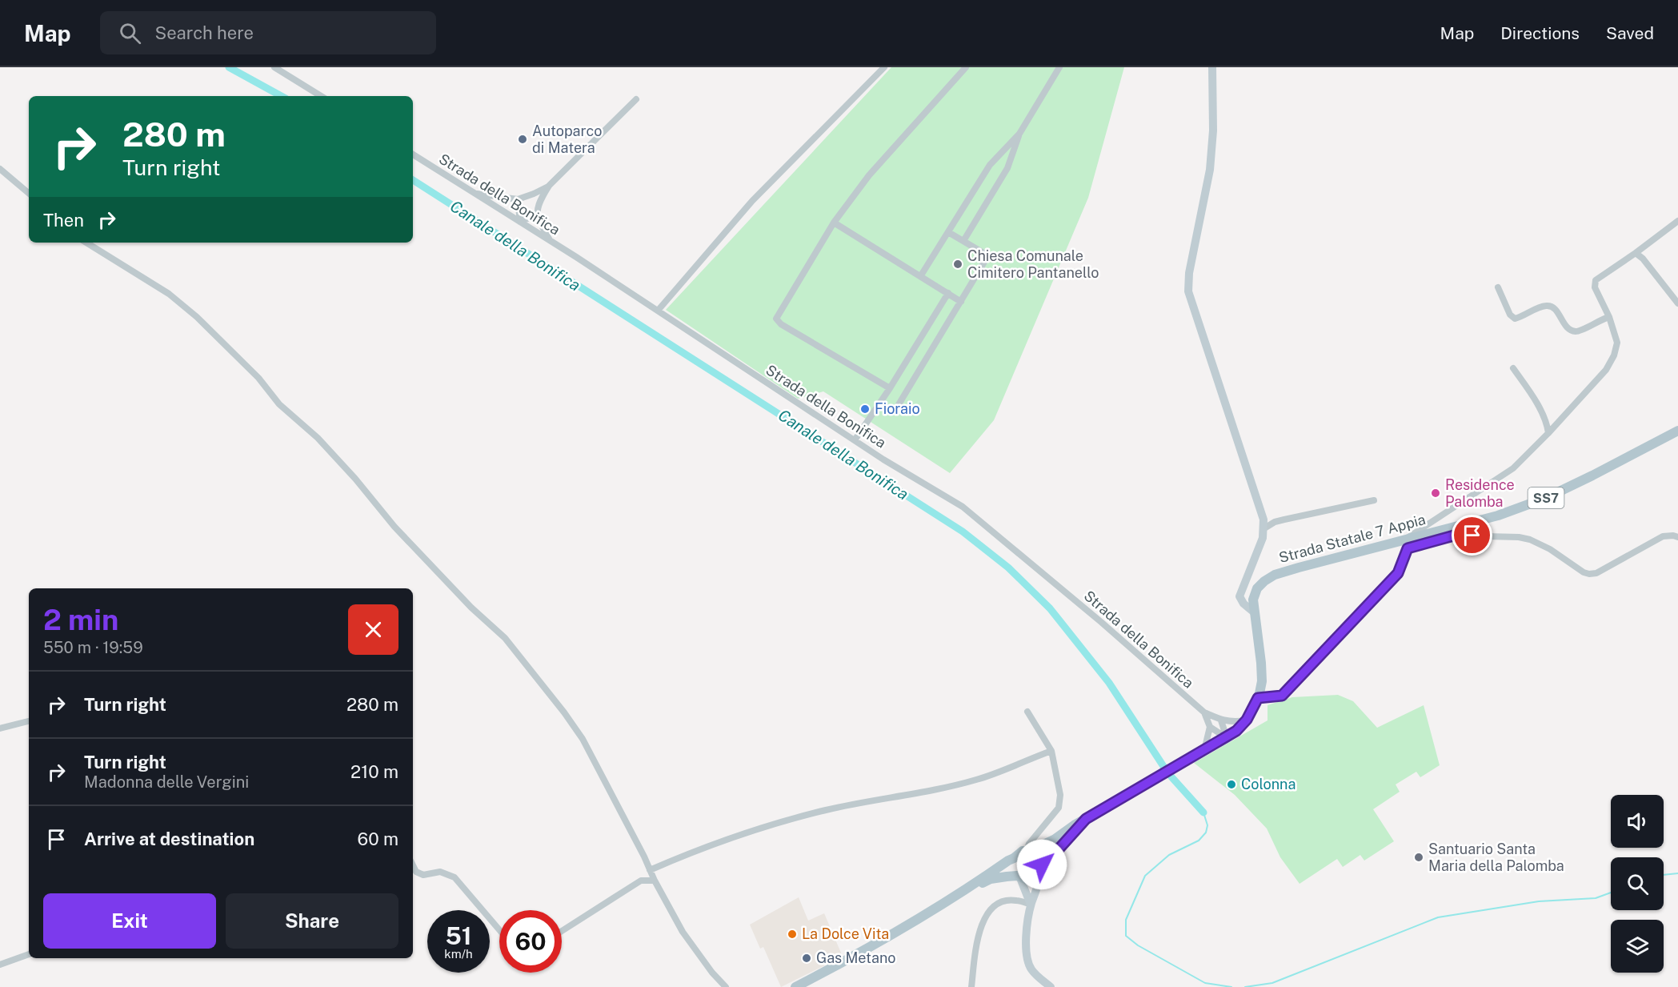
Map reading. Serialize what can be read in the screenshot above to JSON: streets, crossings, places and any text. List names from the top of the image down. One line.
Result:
{"streets":{"main road":["SS7","Strada Statale 7 Appia"],"street":["Strada della Bonifica"]},"water":["Canale della Bonifica"],"places":["Autoparco di Matera","Chiesa Comunale Cimitero Pantanello","Fioraio","Residence Palomba","Colonna","Santuario Santa Maria della Palomba","La Dolce Vita","Gas Metano"],"page":{"header":"Map","search":"Search here","nav":["Map","Directions","Saved"],"turn":["280 m","Turn right"],"then":"Then","heading":["2 min","550 m · 19:59"],"list":[{"name":"Turn right","value":"280 m"},{"name":"Turn right","note":"Madonna delle Vergini","value":"210 m"},{"name":"Arrive at destination","value":"60 m"}],"buttons":["Exit","Share"],"speed":"51 km/h","limit":"60"}}
